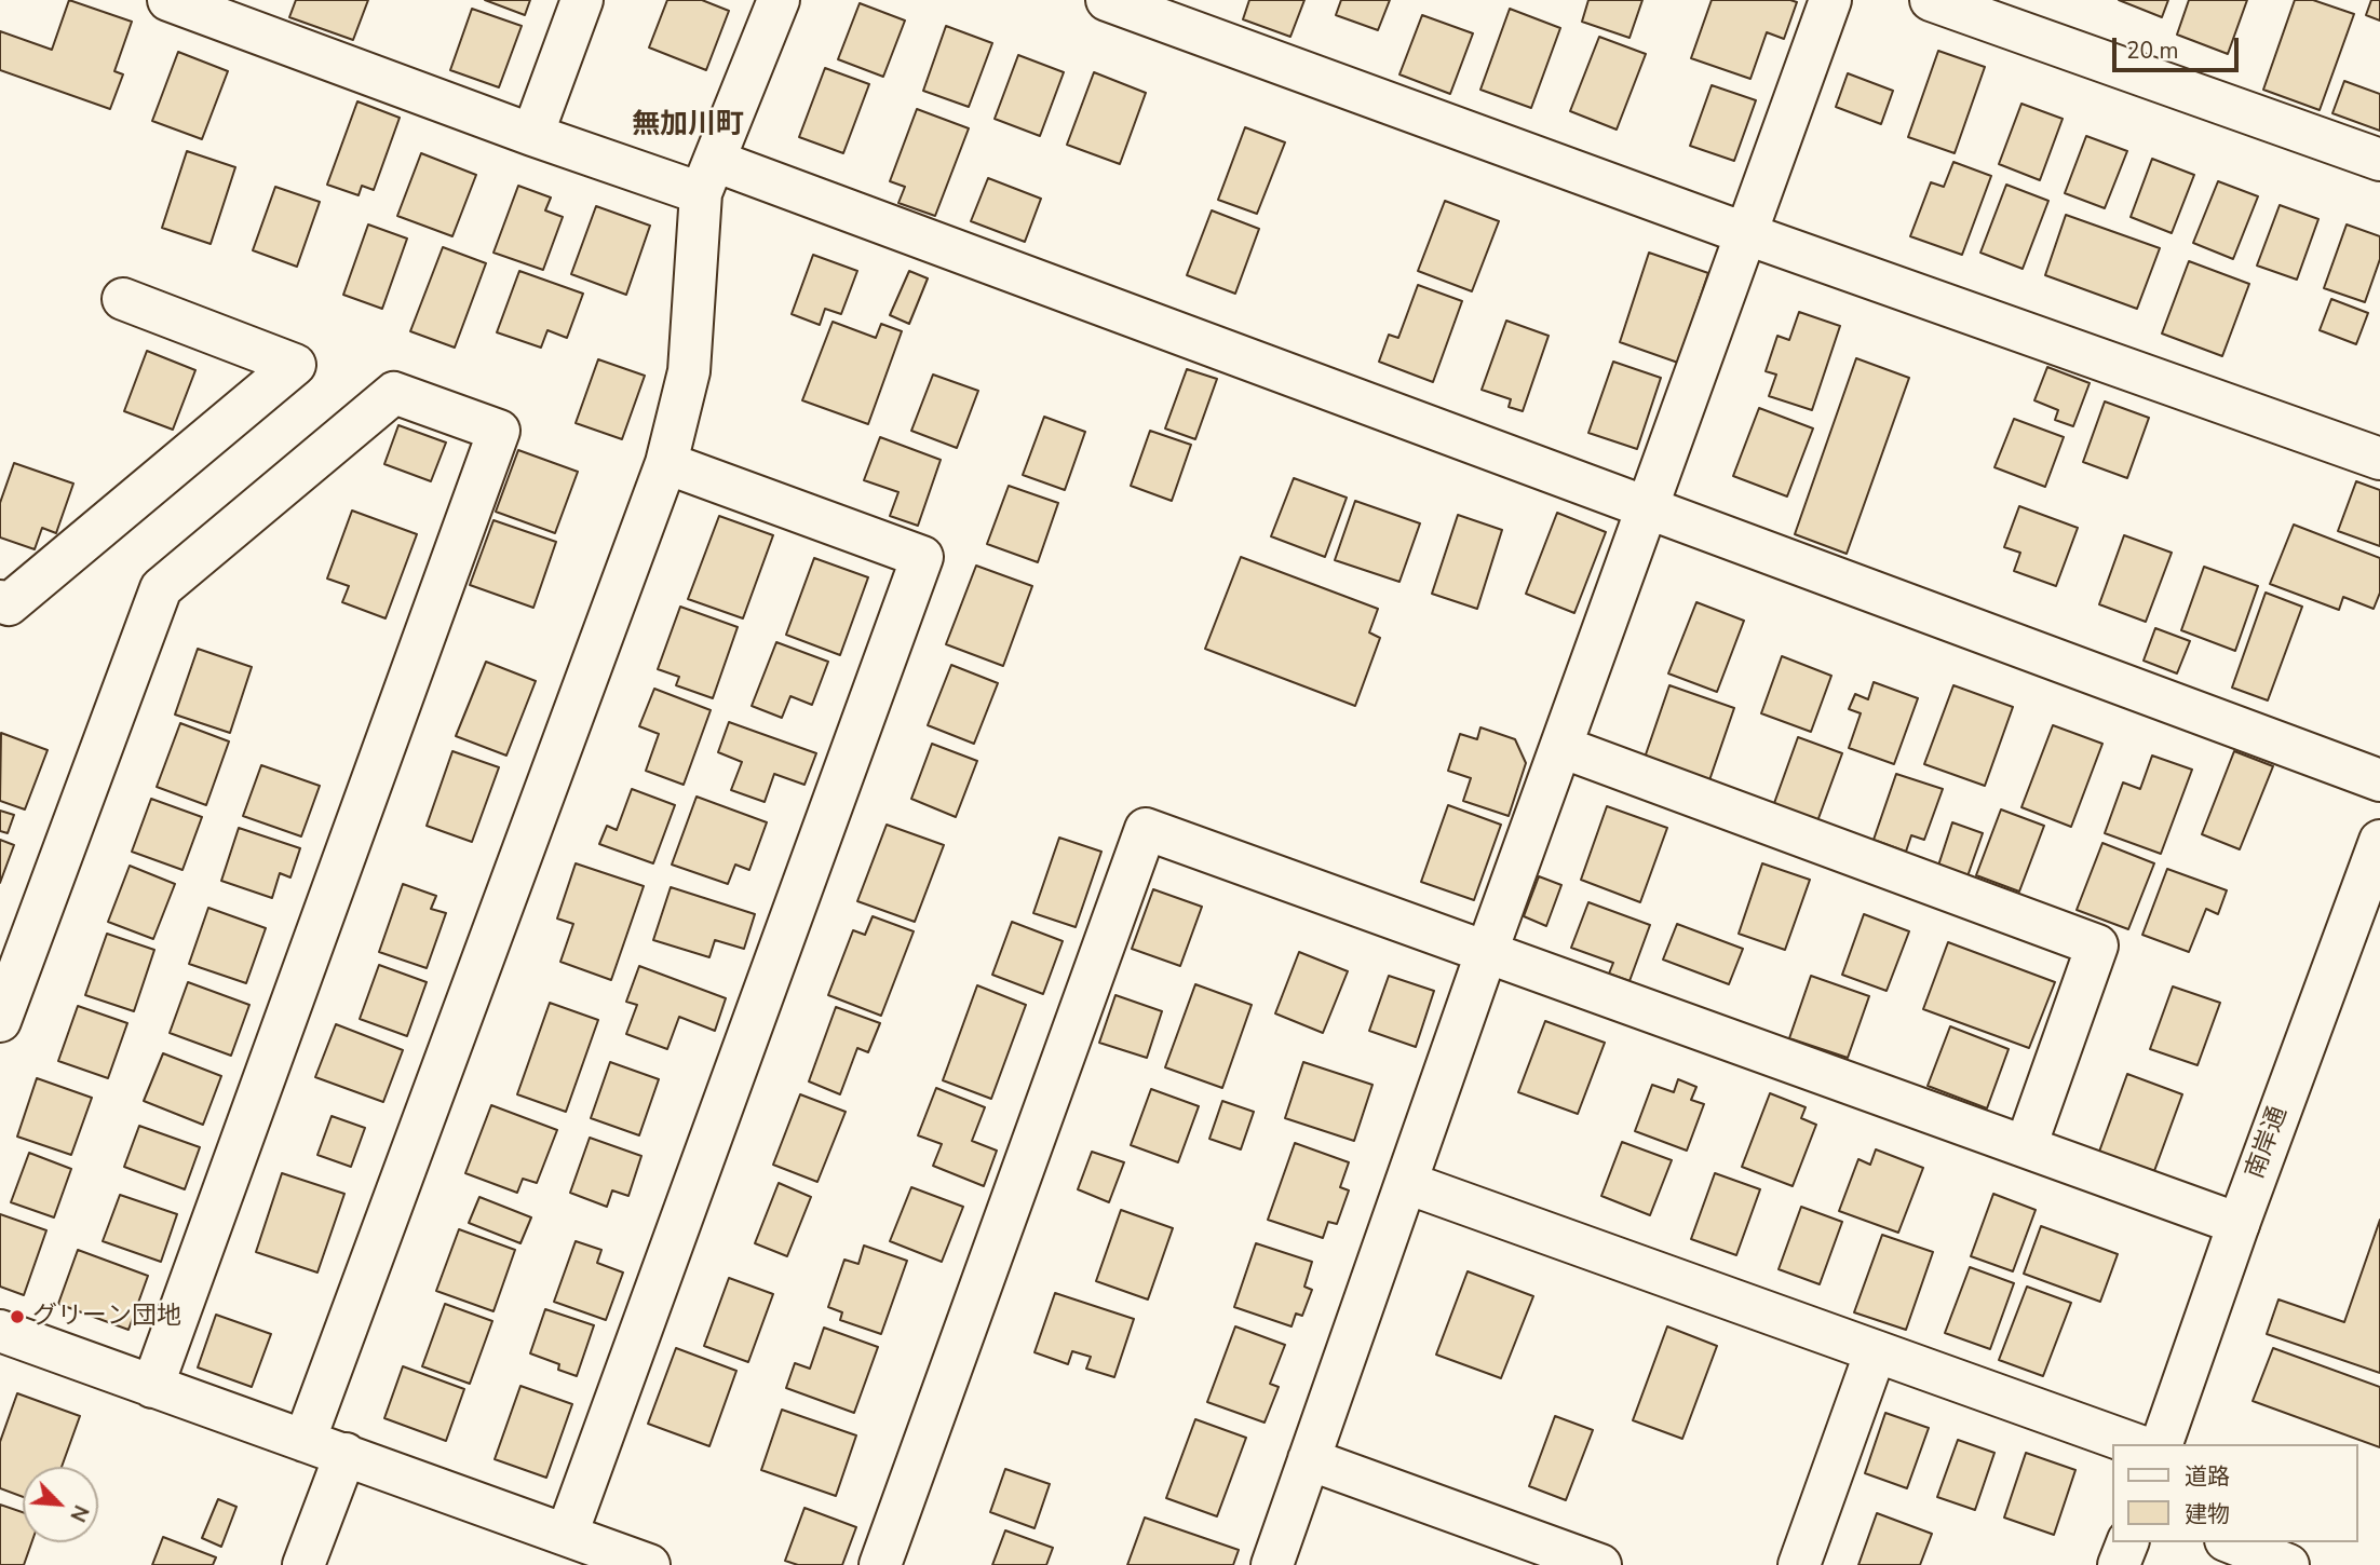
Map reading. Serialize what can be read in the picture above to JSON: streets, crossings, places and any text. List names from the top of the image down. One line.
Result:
{"streets":{"street":["南岸通"]},"districts":["無加川町"],"places":["グリーン団地"],"legend":["道路","建物"],"scale_bar":"20 m","north":"bottom right"}
